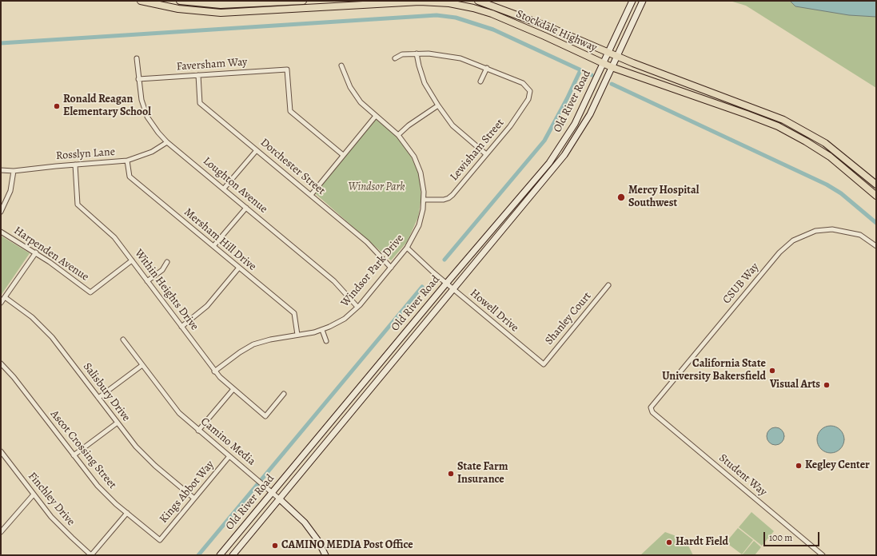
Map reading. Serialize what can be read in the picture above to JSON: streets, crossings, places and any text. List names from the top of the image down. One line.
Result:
{"streets":{"main road":["Stockdale Highway","Old River Road","Camino Media"],"street":["Faversham Way","Lewisham Street","Rosslyn Lane","Dorchester Street","Loughton Avenue","Mersham Hill Drive","Harpenden Avenue","Windsor Park Drive","CSUB Way","Within Heights Drive","Howell Drive","Shanley Court","Salisbury Drive","Ascot Crossing Street","Student Way","Kings Abbot Way","Finchley Drive"]},"crossings":[["Stockdale Highway","Old River Road"],["Faversham Way","Dorchester Street"],["Faversham Way","Loughton Avenue"],["Old River Road","Howell Drive"],["Old River Road","Camino Media"],["Lewisham Street","Windsor Park Drive"],["Rosslyn Lane","Loughton Avenue"],["Rosslyn Lane","Mersham Hill Drive"],["Rosslyn Lane","Within Heights Drive"],["Dorchester Street","Windsor Park Drive"],["Loughton Avenue","Windsor Park Drive"],["Mersham Hill Drive","Windsor Park Drive"],["Harpenden Avenue","Within Heights Drive"],["Windsor Park Drive","Within Heights Drive"],["Windsor Park Drive","Howell Drive"],["CSUB Way","Student Way"],["Howell Drive","Shanley Court"],["Salisbury Drive","Kings Abbot Way"],["Camino Media","Kings Abbot Way"],["Ascot Crossing Street","Kings Abbot Way"]],"parks":["Windsor Park"],"places":["Ronald Reagan Elementary School","Mercy Hospital Southwest","California State University Bakersfield","Visual Arts","Kegley Center","State Farm Insurance","Hardt Field","CAMINO MEDIA Post Office"],"scale_bar":"100 m"}
